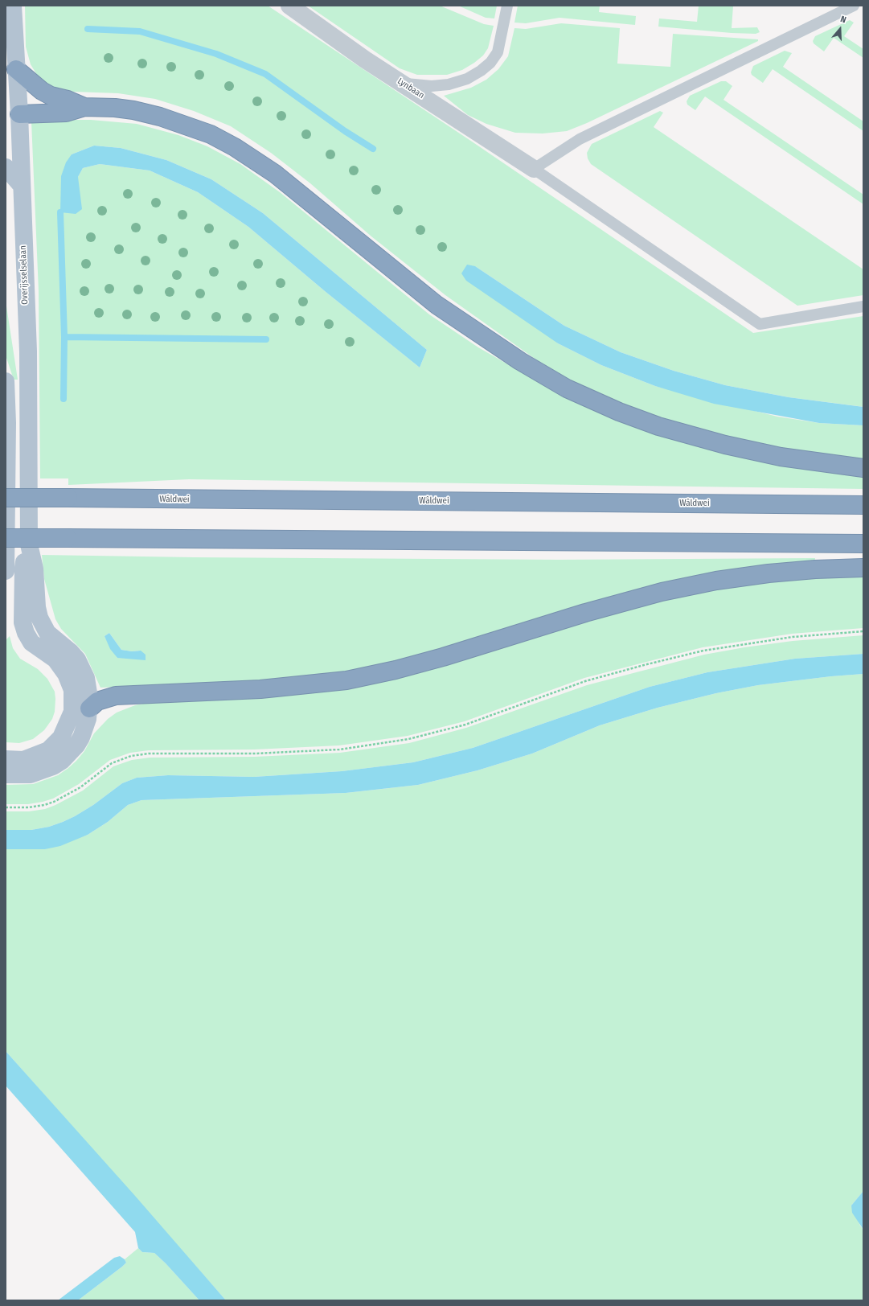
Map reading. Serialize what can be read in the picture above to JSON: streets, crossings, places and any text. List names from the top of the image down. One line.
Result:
{"streets":{"highway":["Wâldwei"],"main road":["Overijsselselaan"],"street":["Lynbaan"]},"north":"top"}
